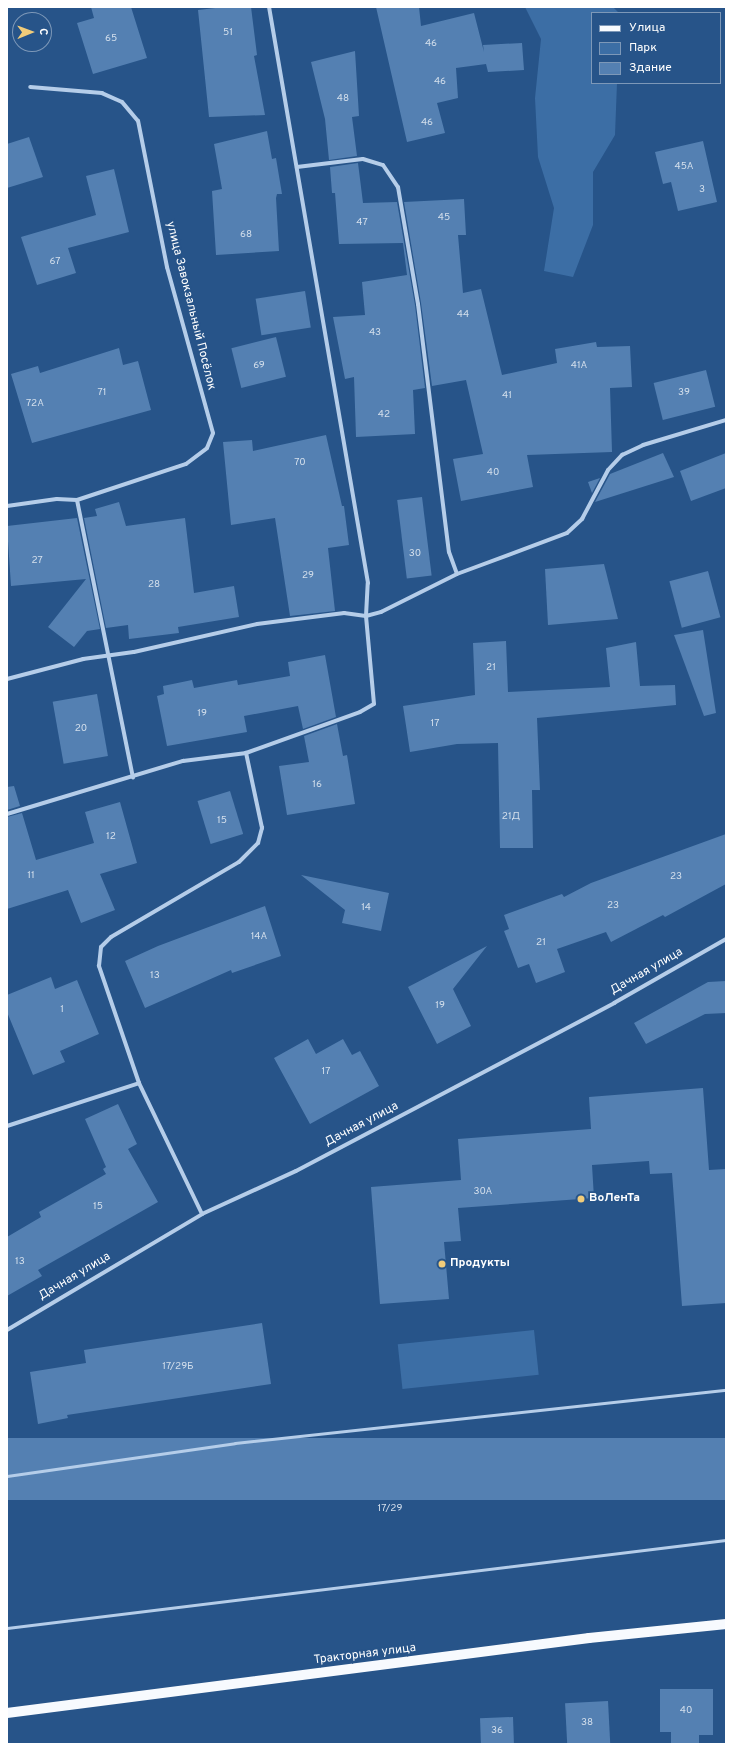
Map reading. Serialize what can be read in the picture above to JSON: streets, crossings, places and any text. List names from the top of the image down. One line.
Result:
{"streets":{"main road":["Тракторная улица"],"street":["улица Завокзальный Посёлок","Дачная улица"]},"places":["ВоЛенТа","Продукты"],"house_numbers":["51","65","46","46","48","46","45А","3","45","47","68","67","44","43","69","41А","71","39","41","72А","42","70","40","30","27","29","28","21","19","17","20","16","21Д","15","12","11","23","23","14","14А","21","13","19","1","17","30А","15","13","17/29Б","17/29","40","38","36"],"legend":["Улица","Парк","Здание"],"north":"right"}
